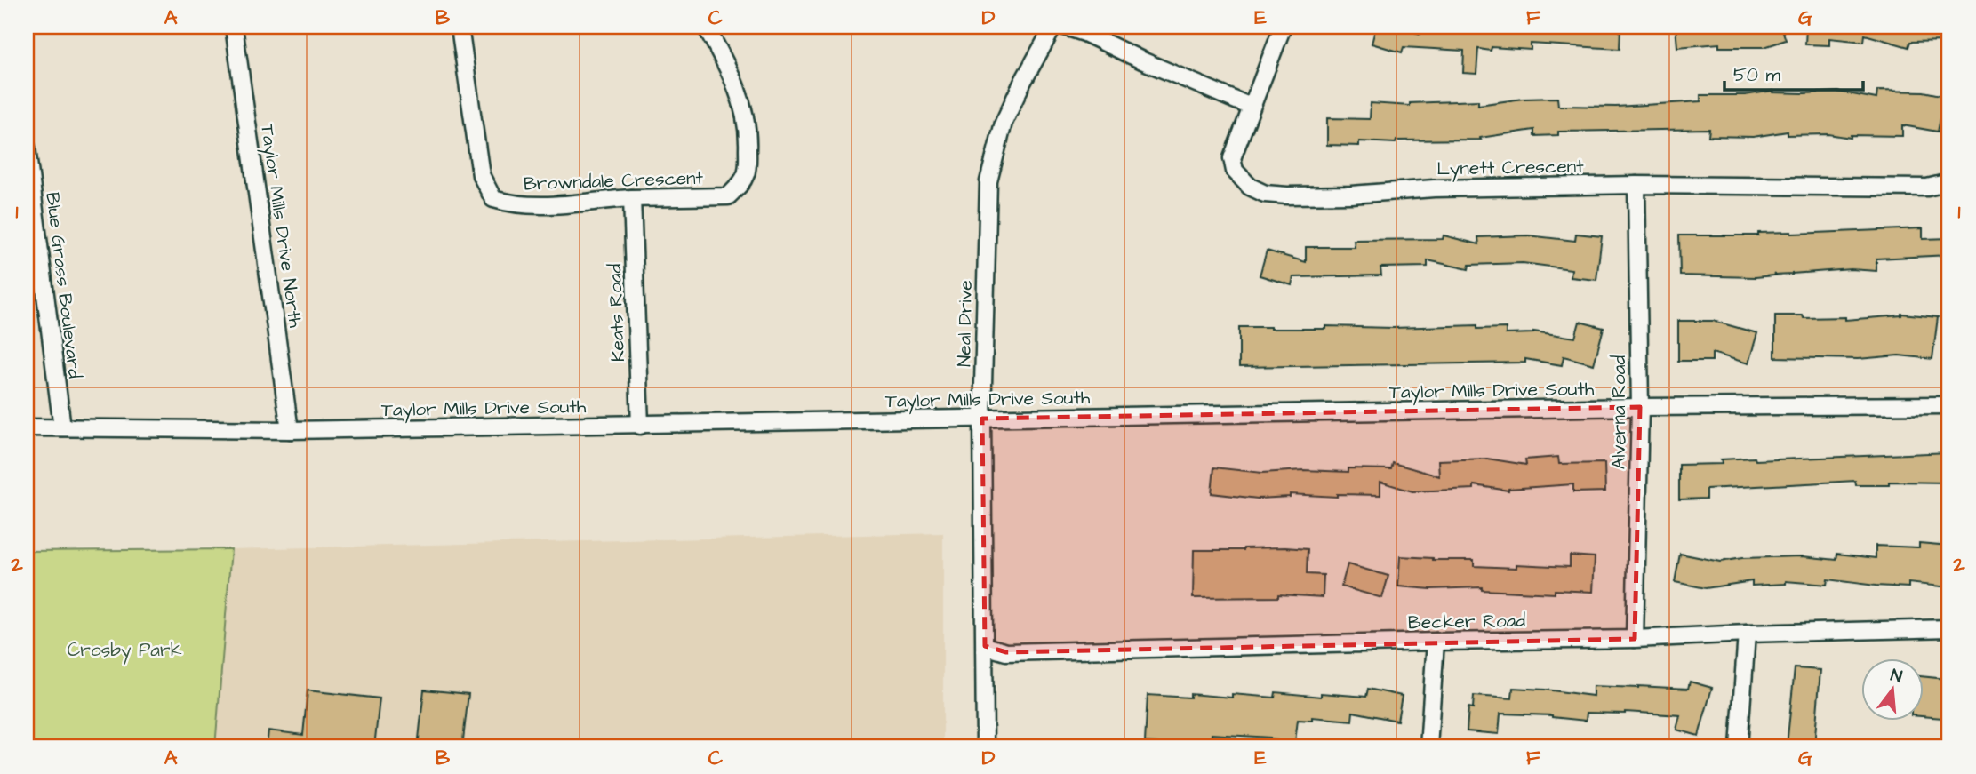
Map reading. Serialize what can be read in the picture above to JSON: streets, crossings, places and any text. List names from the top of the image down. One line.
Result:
{"streets":{"street":["Lynett Crescent","Browndale Crescent","Taylor Mills Drive North","Blue Grass Boulevard","Keats Road","Neal Drive","Taylor Mills Drive South","Alverna Road","Becker Road"]},"crossings":[["Lynett Crescent","Alverna Road"],["Browndale Crescent","Keats Road"],["Taylor Mills Drive North","Taylor Mills Drive South"],["Blue Grass Boulevard","Taylor Mills Drive South"],["Keats Road","Taylor Mills Drive South"],["Neal Drive","Taylor Mills Drive South"],["Neal Drive","Becker Road"],["Taylor Mills Drive South","Alverna Road"],["Alverna Road","Becker Road"]],"parks":["Crosby Park"],"scale_bar":"50 m","north":"top","grid":{"columns":["A","B","C","D","E","F","G"],"rows":["1","2"]}}
